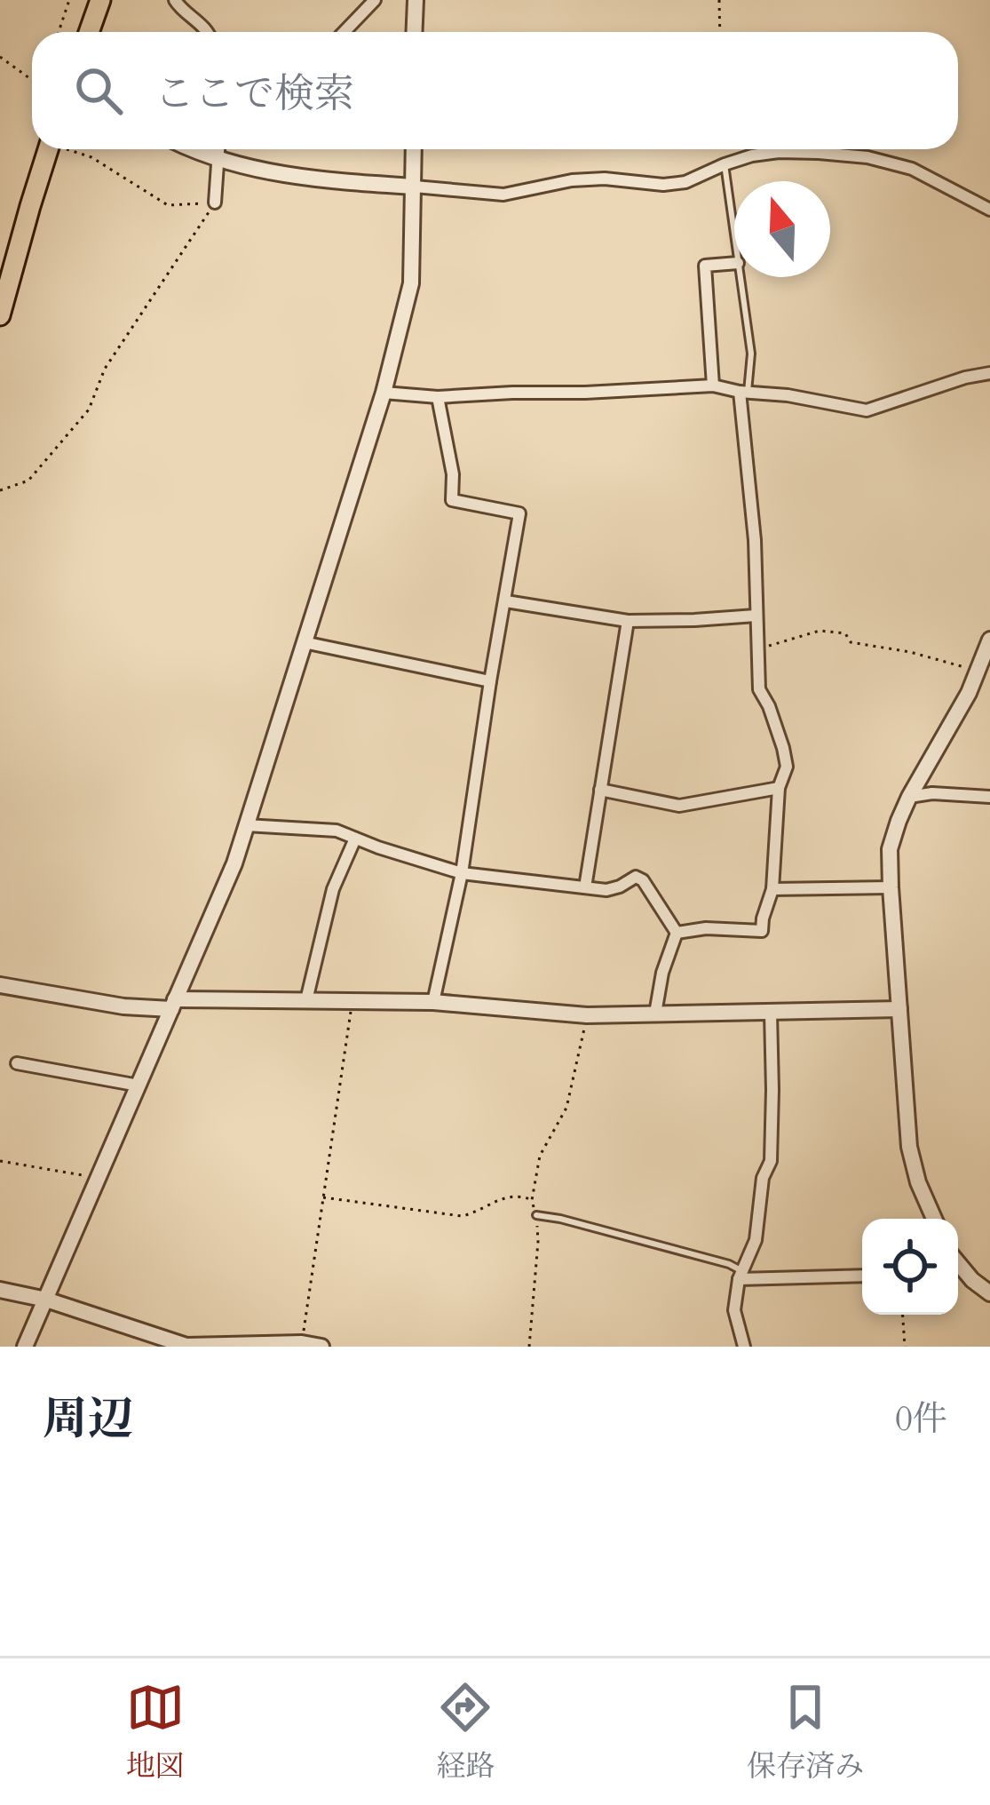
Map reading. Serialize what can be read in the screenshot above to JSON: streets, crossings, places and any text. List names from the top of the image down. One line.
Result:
{"north":"top","page":{"search":"ここで検索","heading":["周辺","0件"],"nav":["地図","経路","保存済み"]}}
